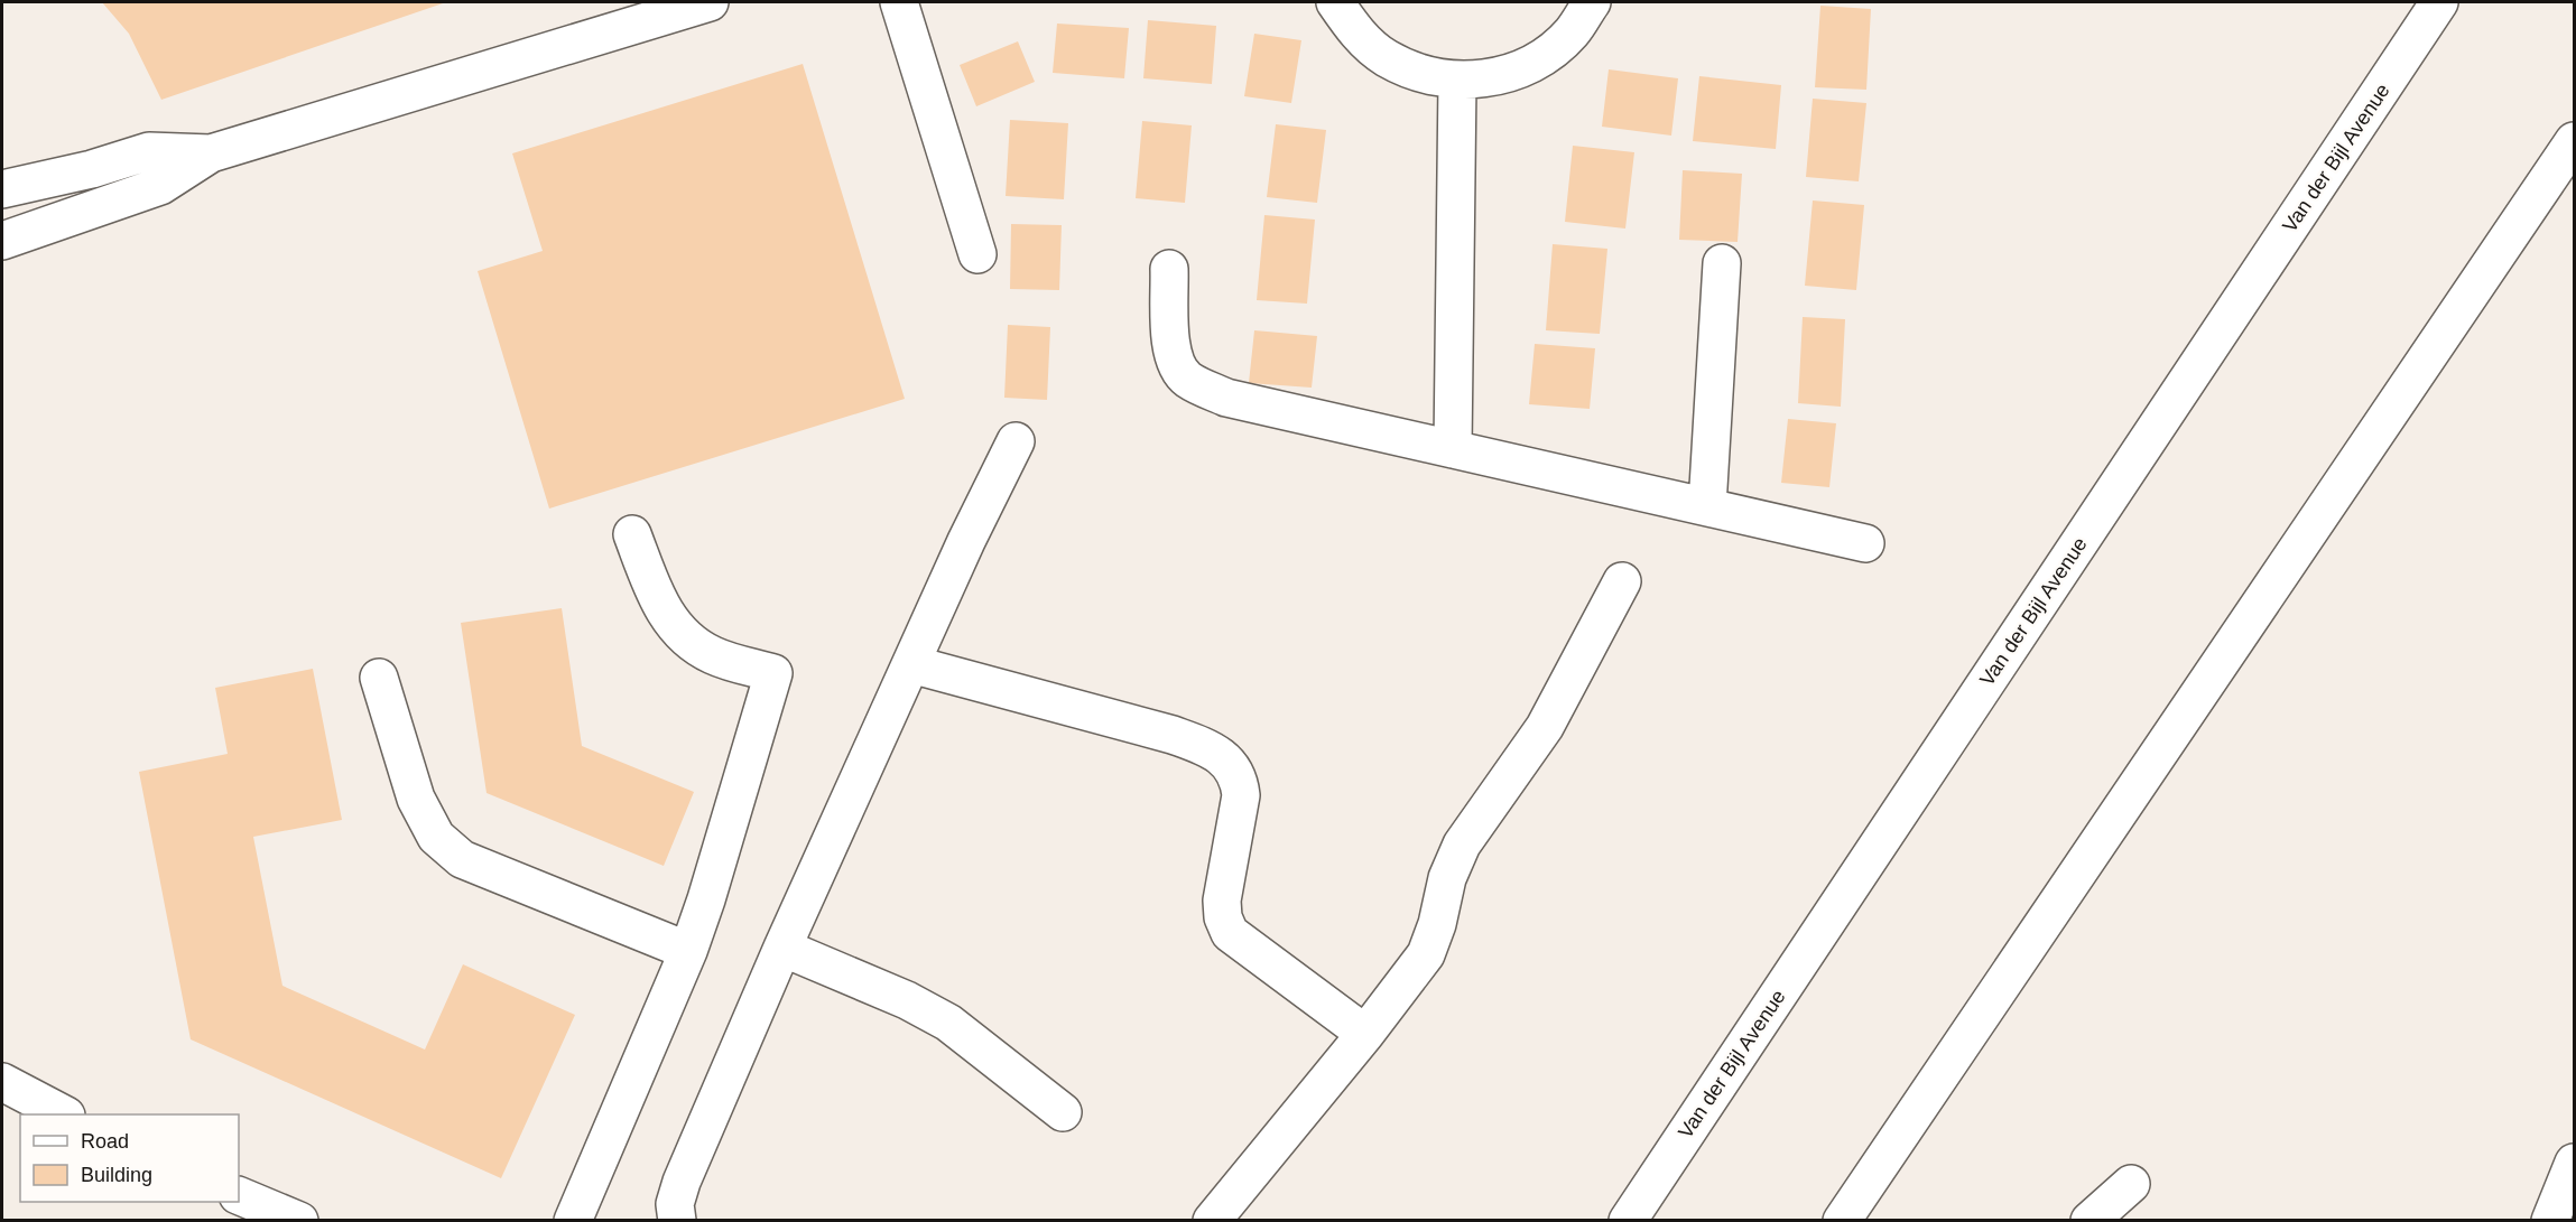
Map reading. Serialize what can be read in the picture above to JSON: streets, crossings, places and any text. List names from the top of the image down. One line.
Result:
{"streets":{"street":["Van der Bijl Avenue"]},"legend":["Road","Building"]}
